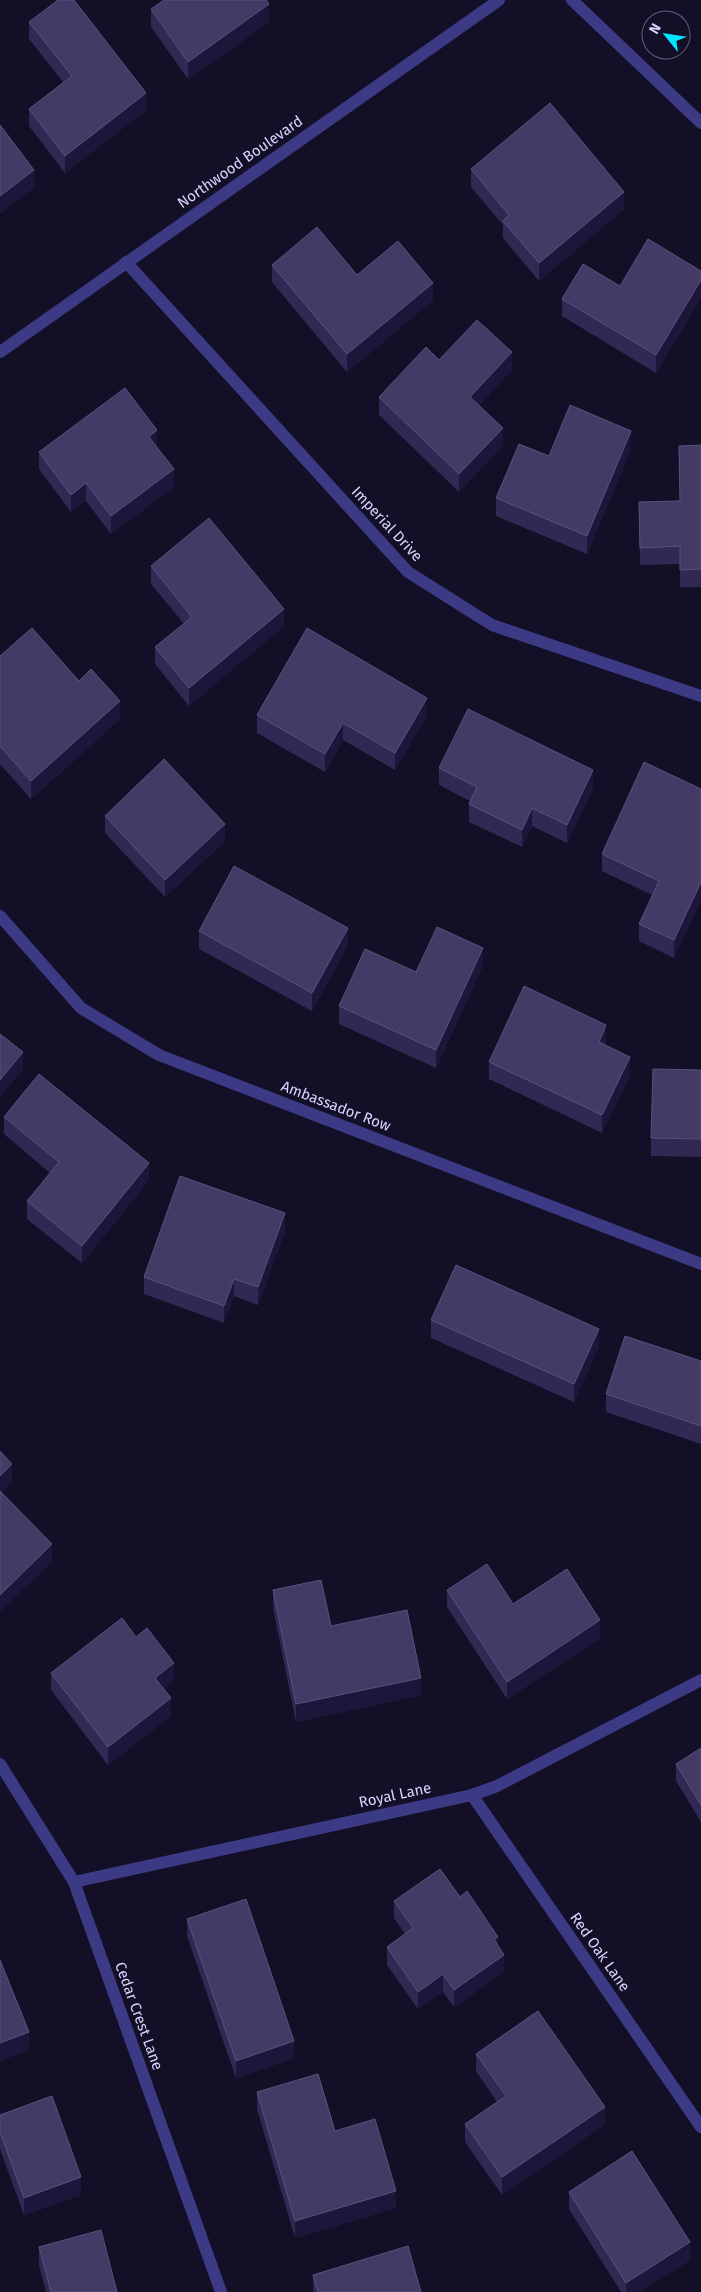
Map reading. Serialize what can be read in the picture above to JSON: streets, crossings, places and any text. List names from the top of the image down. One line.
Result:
{"streets":{"street":["Northwood Boulevard","Imperial Drive","Ambassador Row","Royal Lane","Red Oak Lane","Cedar Crest Lane"]},"crossings":[["Northwood Boulevard","Imperial Drive"],["Royal Lane","Red Oak Lane"],["Royal Lane","Cedar Crest Lane"]],"north":"top left"}
